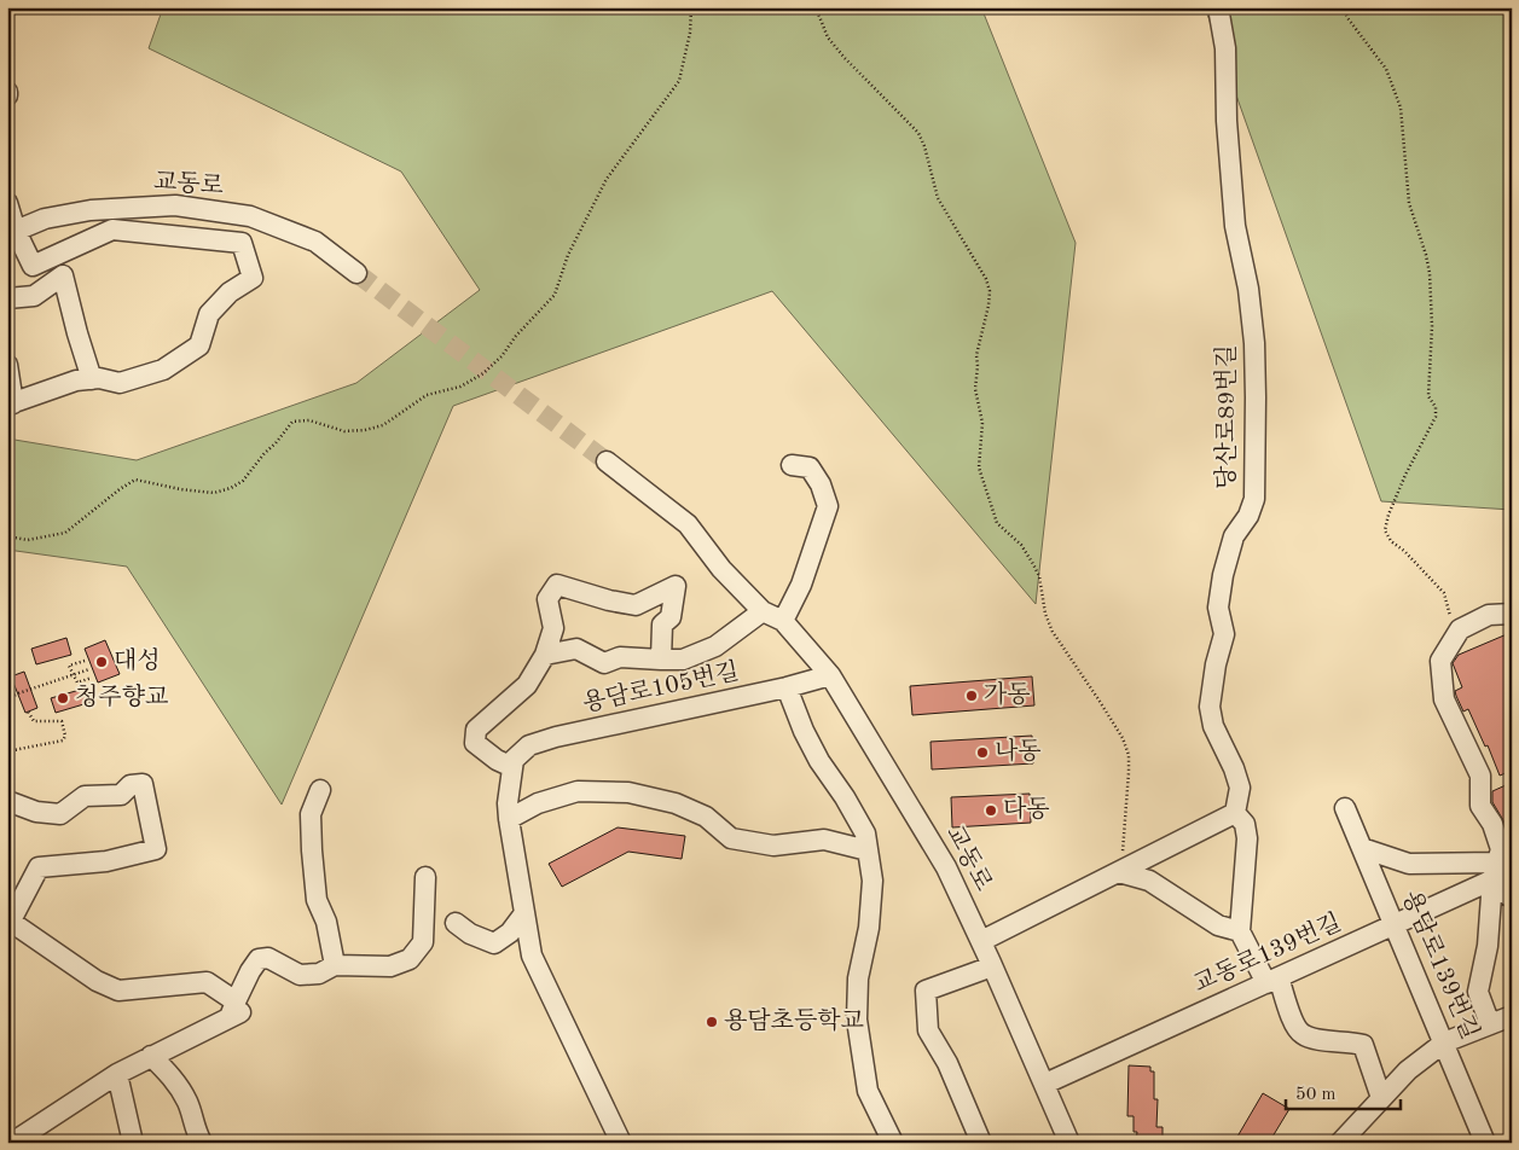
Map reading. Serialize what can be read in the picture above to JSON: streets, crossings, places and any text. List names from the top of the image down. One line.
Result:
{"streets":{"street":["교동로","당산로89번길","용담로105번길","교동로139번길","용담로139번길"]},"crossings":[["교동로","용담로105번길"],["교동로","교동로139번길"],["교동로139번길","용담로139번길"]],"places":["대성","가동","청주향교","나동","다동","용담초등학교"],"scale_bar":"50 m"}
